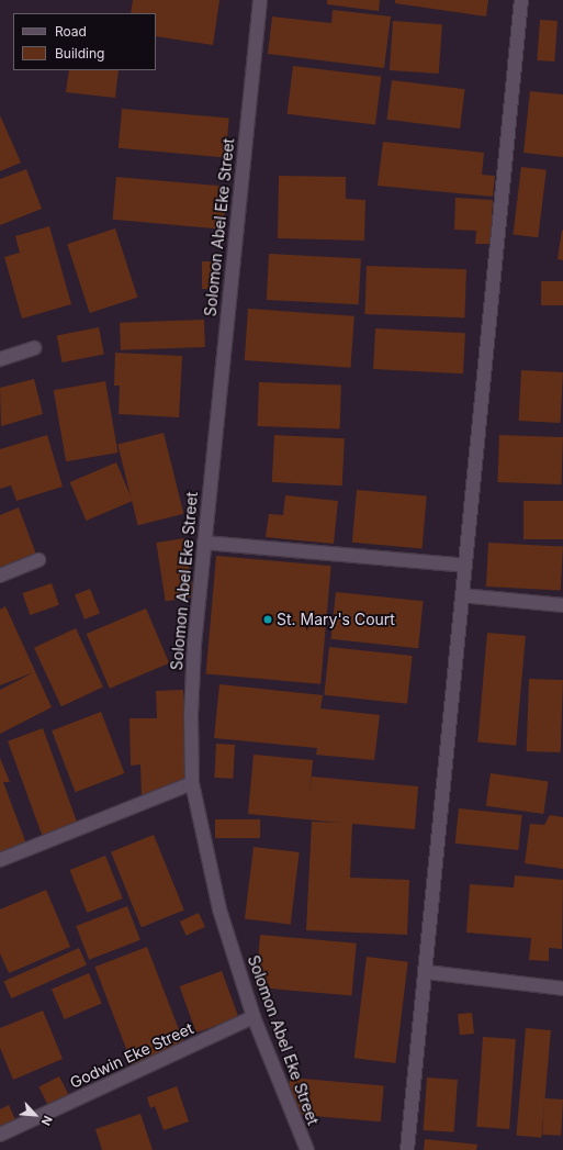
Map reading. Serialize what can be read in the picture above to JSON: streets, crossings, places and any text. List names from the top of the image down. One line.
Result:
{"streets":{"street":["Solomon Abel Eke Street","Godwin Eke Street"]},"crossings":[["Solomon Abel Eke Street","Godwin Eke Street"]],"places":["St. Mary's Court"],"legend":["Road","Building"],"north":"bottom right"}
